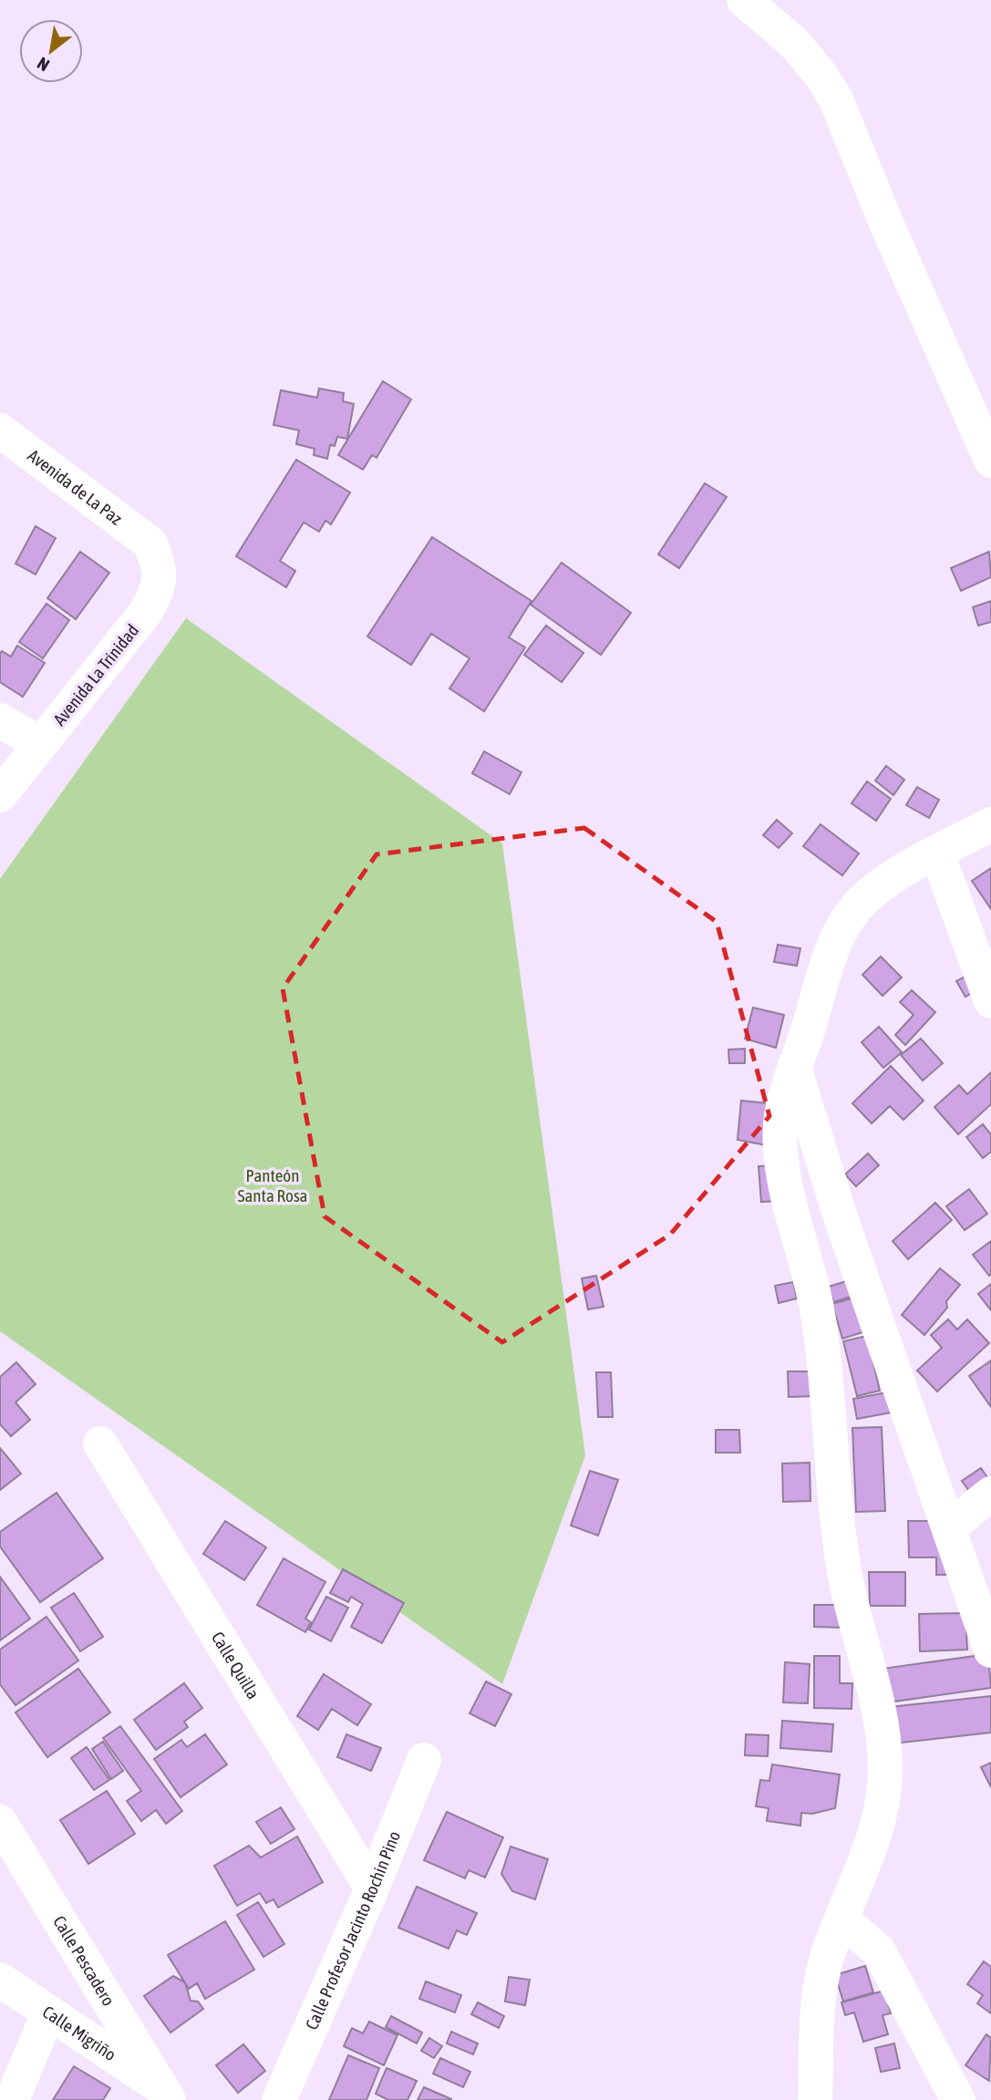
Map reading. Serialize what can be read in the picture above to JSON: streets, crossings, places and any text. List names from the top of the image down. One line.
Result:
{"streets":{"street":["Avenida de La Paz","Avenida La Trinidad","Calle Quilla","Calle Profesor Jacinto Rochin Pino","Calle Pescadero","Calle Migriño"]},"crossings":[["Avenida de La Paz","Avenida La Trinidad"],["Calle Quilla","Calle Profesor Jacinto Rochin Pino"],["Calle Pescadero","Calle Migriño"]],"parks":["Panteón Santa Rosa"],"north":"bottom left"}
